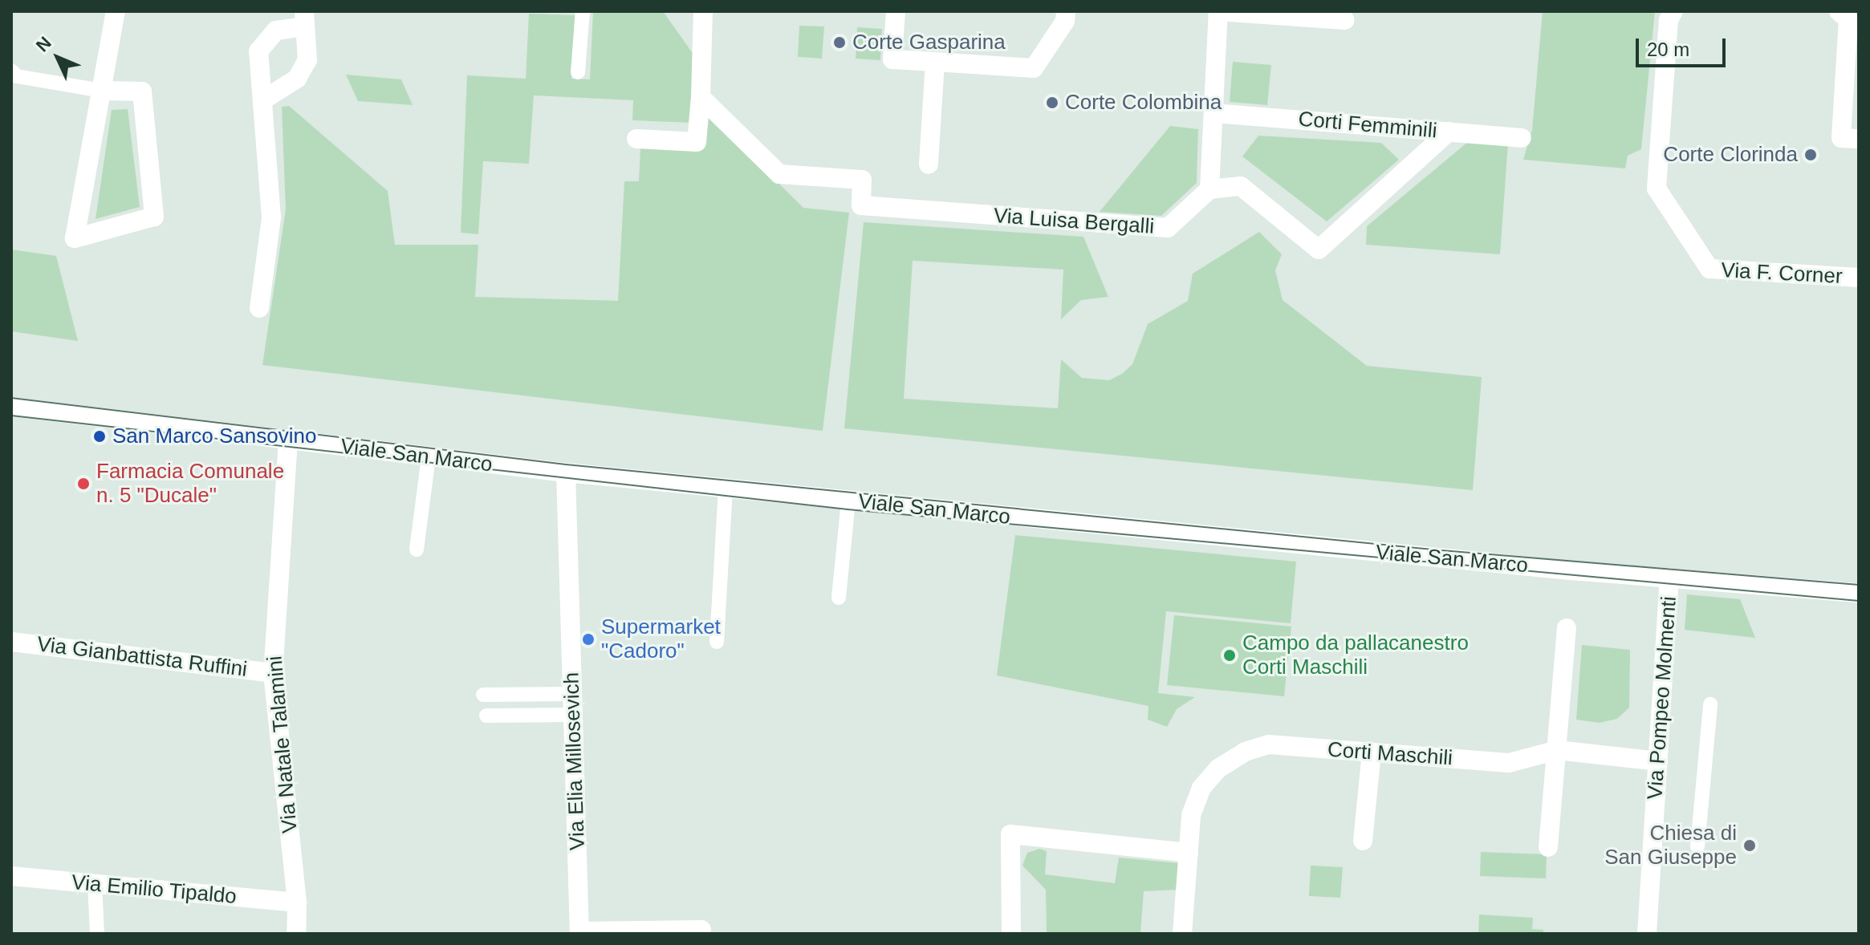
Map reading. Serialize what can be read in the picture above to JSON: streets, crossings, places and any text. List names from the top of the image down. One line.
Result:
{"streets":{"street":["Corti Femminili","Via Luisa Bergalli","Via F. Corner","Viale San Marco","Via Gianbattista Ruffini","Via Pompeo Molmenti","Via Natale Talamini","Corti Maschili","Via Elia Millosevich","Via Emilio Tipaldo"]},"crossings":[["Viale San Marco","Via Pompeo Molmenti"],["Viale San Marco","Via Natale Talamini"],["Viale San Marco","Via Elia Millosevich"],["Via Gianbattista Ruffini","Via Natale Talamini"],["Via Pompeo Molmenti","Corti Maschili"],["Via Natale Talamini","Via Emilio Tipaldo"]],"places":["Corte Gasparina","Corte Colombina","Corte Clorinda","San Marco Sansovino","Farmacia Comunale n. 5 \"Ducale\"","Supermarket \"Cadoro\"","Campo da pallacanestro Corti Maschili","Chiesa di San Giuseppe"],"scale_bar":"20 m","north":"top left"}
